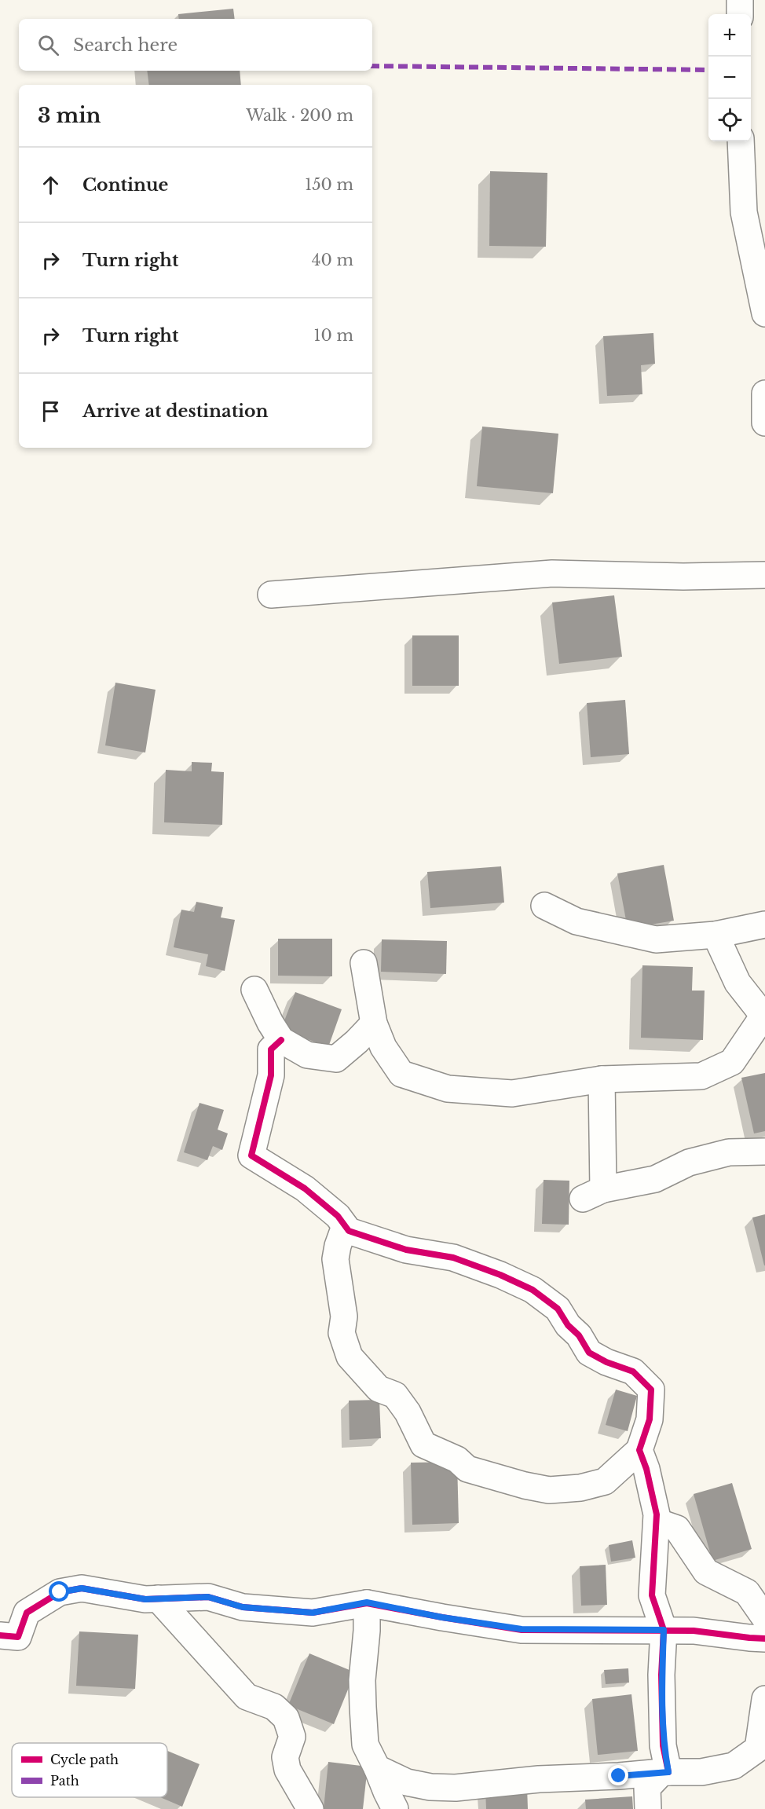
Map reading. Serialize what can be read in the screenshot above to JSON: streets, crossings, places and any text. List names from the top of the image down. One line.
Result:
{"legend":["Cycle path","Path"],"page":{"map_buttons":["+","−"],"search":"Search here","heading":["3 min","Walk · 200 m"],"list":[["Continue","150 m"],["Turn right","40 m"],["Turn right","10 m"],"Arrive at destination"]}}
